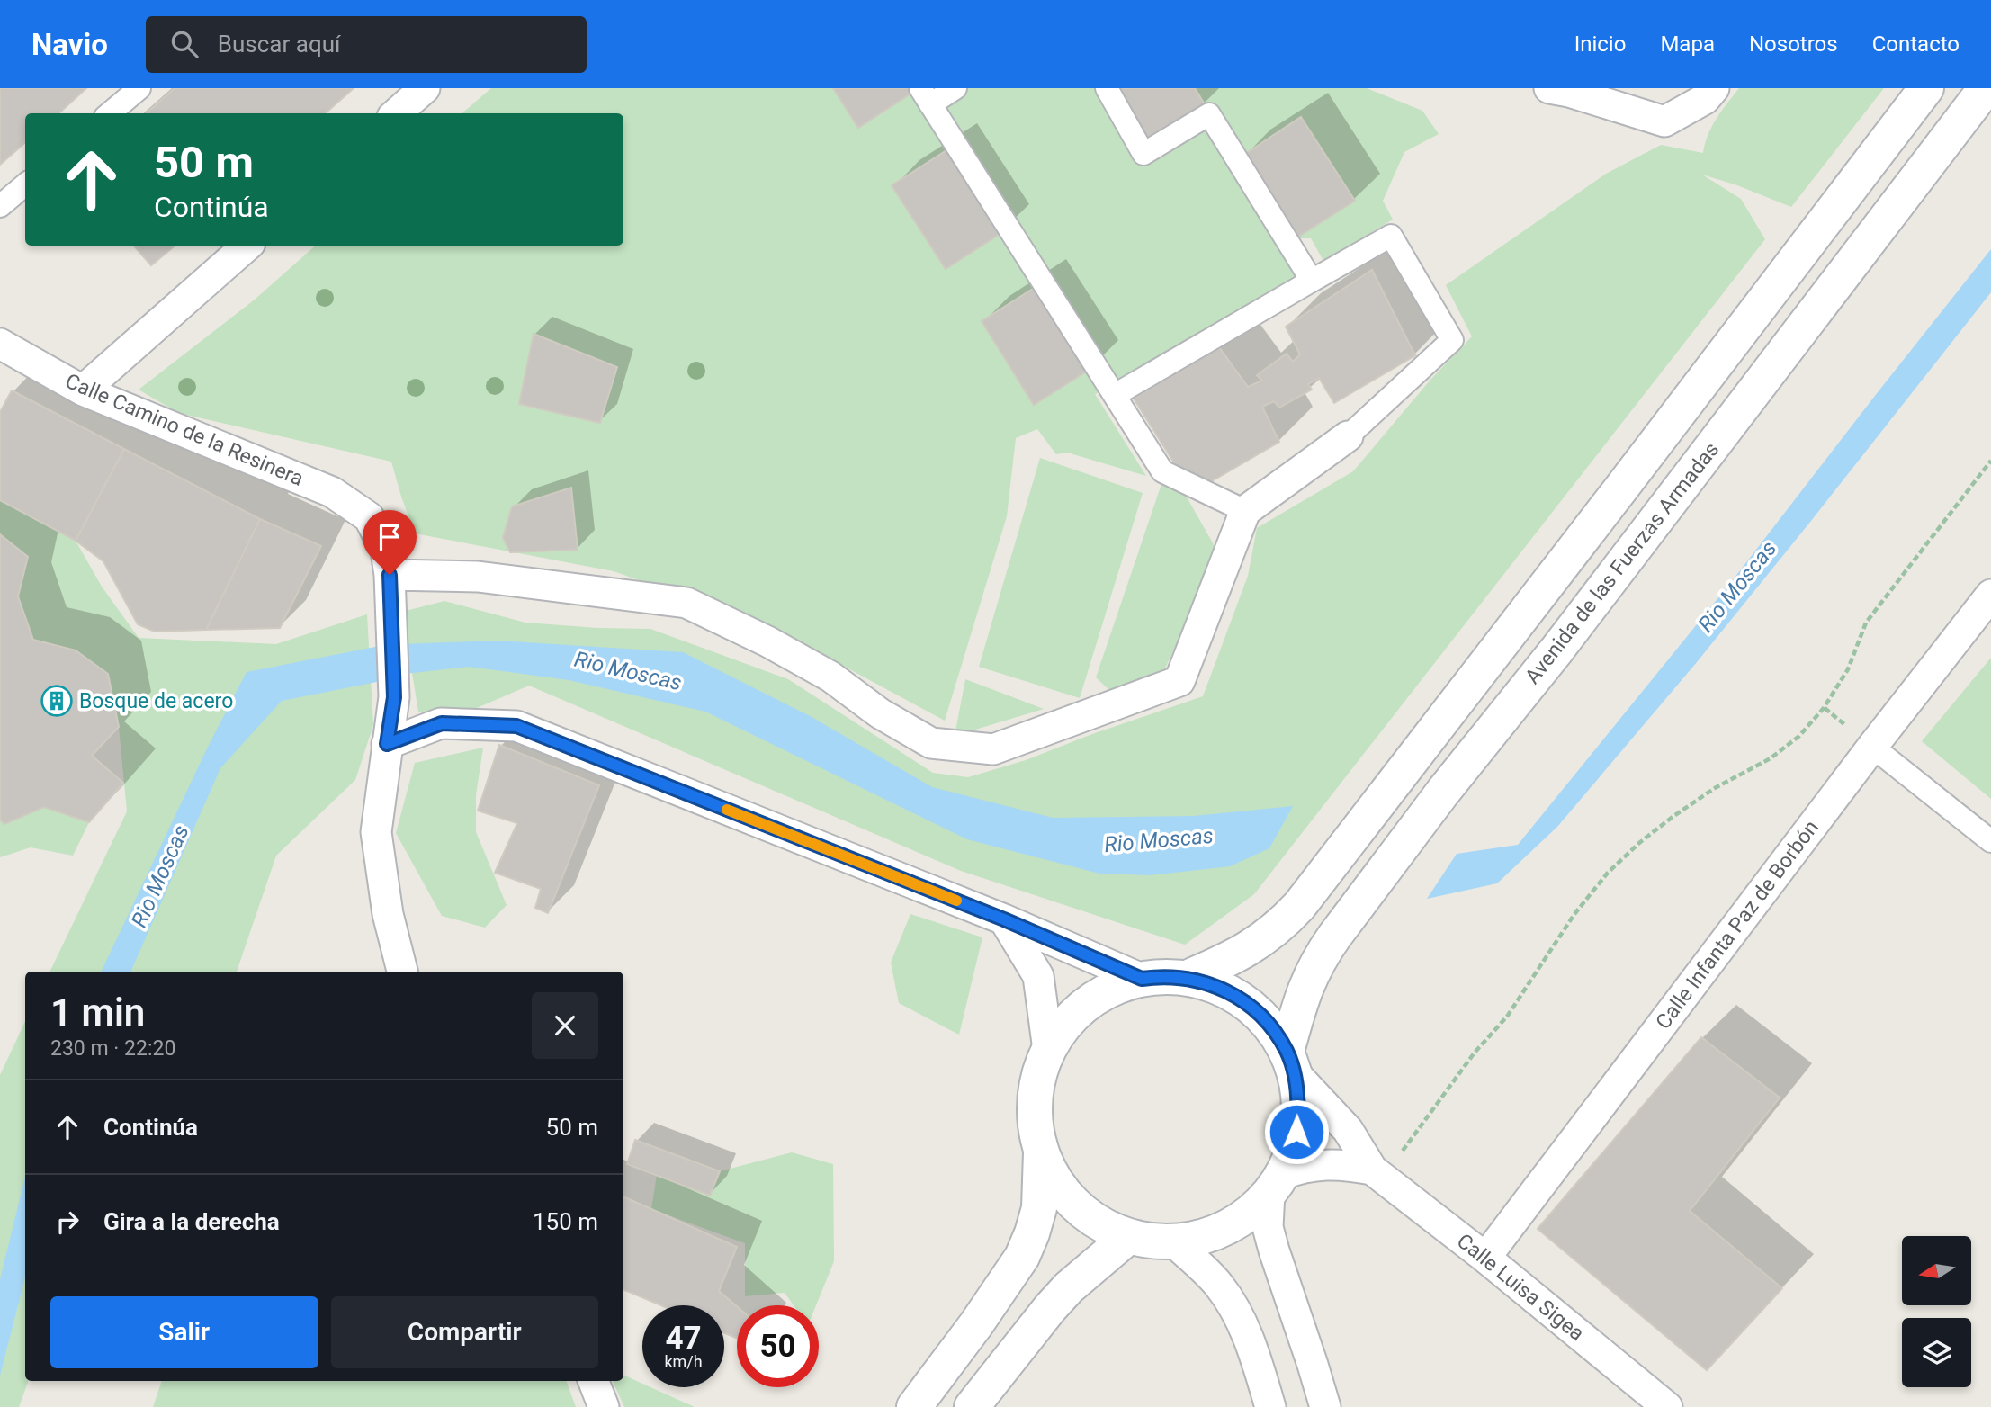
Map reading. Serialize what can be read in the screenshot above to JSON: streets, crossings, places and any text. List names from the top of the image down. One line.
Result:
{"streets":{"main road":["Avenida de las Fuerzas Armadas"],"street":["Calle Camino de la Resinera","Calle Infanta Paz de Borbón","Calle Luisa Sigea"]},"crossings":[["Avenida de las Fuerzas Armadas","Calle Luisa Sigea"],["Calle Infanta Paz de Borbón","Calle Luisa Sigea"]],"water":["Rio Moscas"],"places":{"building":["Bosque de acero"]},"north":"left","page":{"header":"Navio","search":"Buscar aquí","nav":["Inicio","Mapa","Nosotros","Contacto"],"turn":["50 m","Continúa"],"heading":["1 min","230 m · 22:20"],"list":[{"name":"Continúa","value":"50 m"},{"name":"Gira a la derecha","value":"150 m"}],"buttons":["Salir","Compartir"],"speed":"47 km/h","limit":"50"}}
